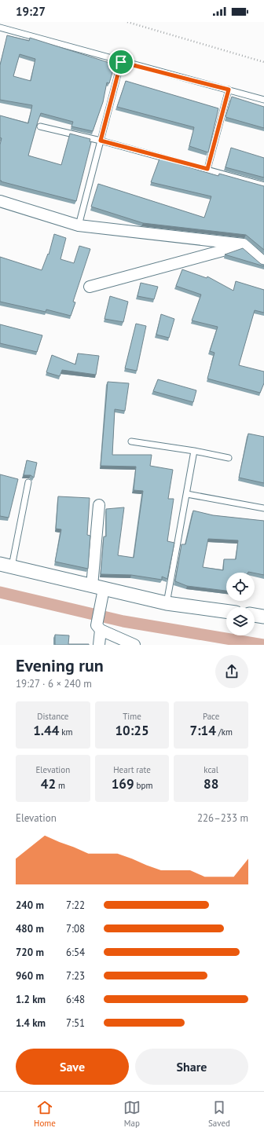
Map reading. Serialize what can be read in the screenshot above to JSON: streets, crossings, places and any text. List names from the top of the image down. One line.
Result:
{"page":{"status":"19:27","heading":["Evening run","19:27 · 6 × 240 m"],"stats":[["Distance","1.44 km"],["Time","10:25"],["Pace","7:14 /km"],["Elevation","42 m"],["Heart rate","169 bpm"],["kcal","88"]],"chart":["Elevation","226–233 m"],"list":[{"name":"240 m","note":"7:22"},{"name":"480 m","note":"7:08"},{"name":"720 m","note":"6:54"},{"name":"960 m","note":"7:23"},{"name":"1.2 km","note":"6:48"},{"name":"1.4 km","note":"7:51"}],"buttons":["Save","Share"],"tabs":["Home","Map","Saved"]}}
